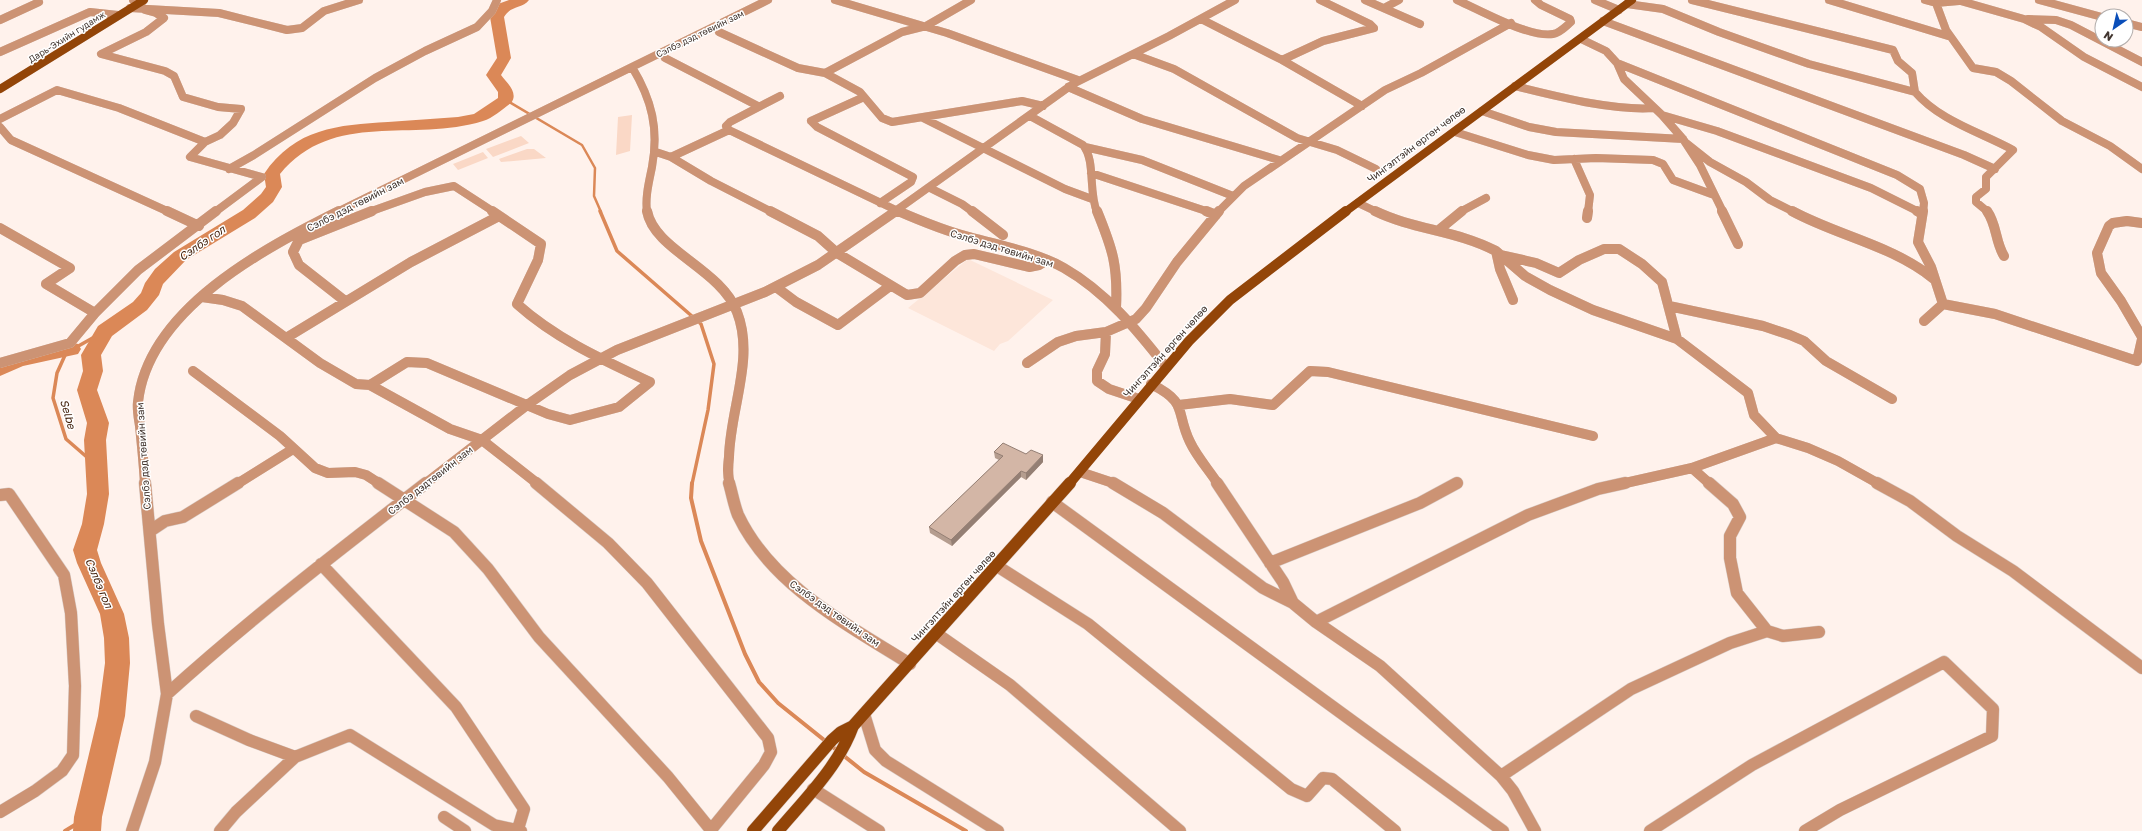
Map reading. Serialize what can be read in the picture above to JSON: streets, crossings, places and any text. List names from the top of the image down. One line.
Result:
{"streets":{"main road":["Дарь-Эхийн гудамж","Чингэлтэйн өргөн чөлөө"],"street":["Сэлбэ дэд төвийн зам","Сэлбэ дэдтөвийн зам"]},"crossings":[["Сэлбэ дэд төвийн зам","Чингэлтэйн өргөн чөлөө"],["Сэлбэ дэд төвийн зам","Сэлбэ дэдтөвийн зам"]],"water":["Сэлбэ гол","Selbe"],"north":"bottom left"}
